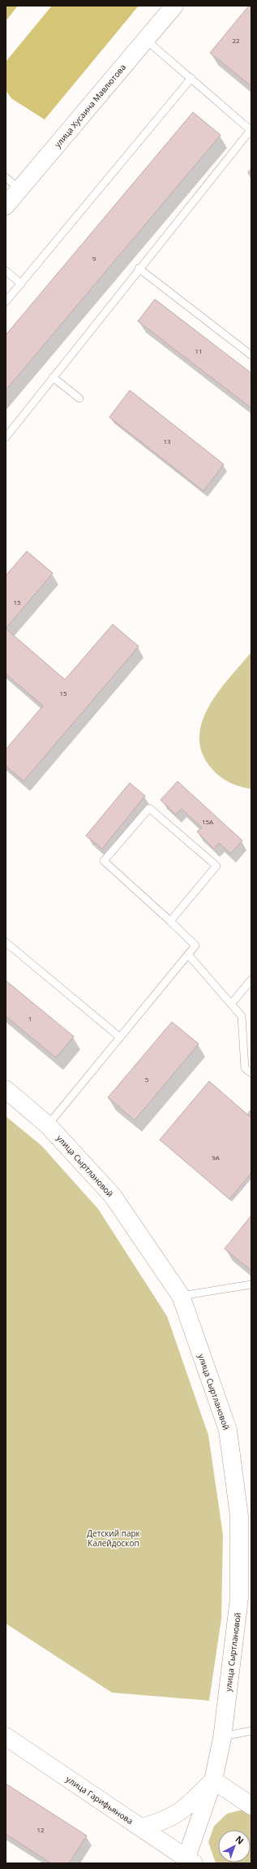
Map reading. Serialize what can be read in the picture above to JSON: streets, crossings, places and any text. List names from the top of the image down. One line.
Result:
{"streets":{"street":["улица Хусаина Мавлютова","улица Сыртлановой","улица Гарифьянова"]},"crossings":[["улица Сыртлановой","улица Гарифьянова"]],"parks":["Детский парк Калейдоскоп"],"house_numbers":["22","9","11","13","15","15","15А","1","5","9А","12"],"north":"top right"}
